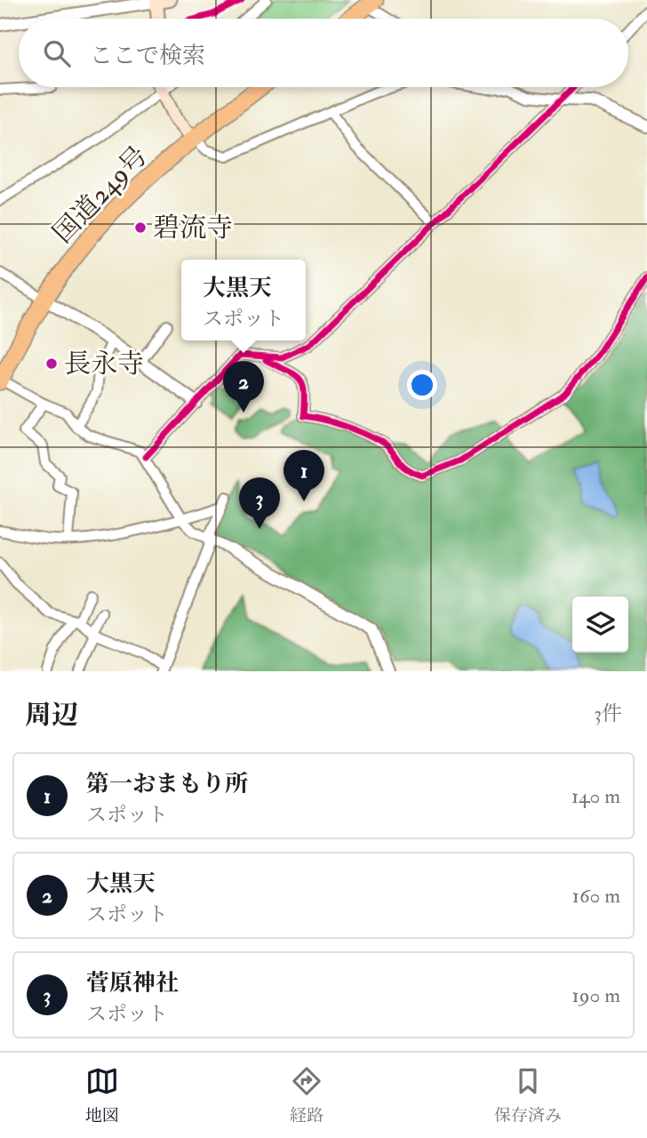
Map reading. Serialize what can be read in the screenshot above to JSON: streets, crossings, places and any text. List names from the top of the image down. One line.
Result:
{"streets":{"highway":["国道249号"]},"places":["碧流寺","長永寺"],"page":{"search":"ここで検索","popup":["大黒天","スポット"],"pins":["2","1","3"],"heading":["周辺","3件"],"list":[{"mark":"1","name":"第一おまもり所","note":"スポット","value":"140 m"},{"mark":"2","name":"大黒天","note":"スポット","value":"160 m"},{"mark":"3","name":"菅原神社","note":"スポット","value":"190 m"}],"nav":["地図","経路","保存済み"]}}
